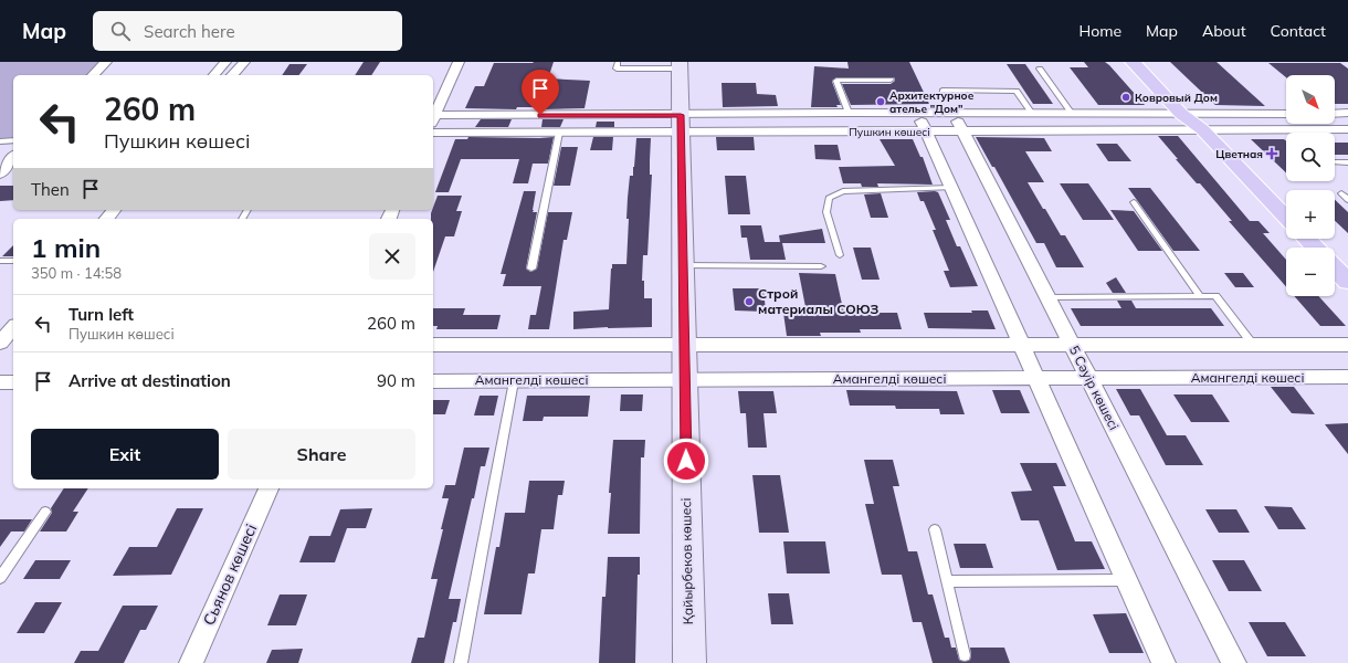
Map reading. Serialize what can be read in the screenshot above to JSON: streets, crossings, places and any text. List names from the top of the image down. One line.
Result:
{"streets":{"main road":["Қайырбеков көшесі"],"street":["Пушкин көшесі","Амангелді көшесі","5 Сәуір көшесі","Сьянов көшесі"]},"crossings":[["Пушкин көшесі","5 Сәуір көшесі"],["Пушкин көшесі","Қайырбеков көшесі"],["Амангелді көшесі","5 Сәуір көшесі"],["Амангелді көшесі","Қайырбеков көшесі"]],"places":{"other":["Ковровый Дом","Архитектурное ателье \"Дом\"","Строй материалы СОЮЗ"],"health":["Цветная"]},"north":"bottom right","page":{"header":"Map","search":"Search here","nav":["Home","Map","About","Contact"],"map_buttons":["+","−"],"turn":["260 m","Пушкин көшесі"],"then":"Then","heading":["1 min","350 m · 14:58"],"list":[{"name":"Turn left","note":"Пушкин көшесі","value":"260 m"},{"name":"Arrive at destination","value":"90 m"}],"buttons":["Exit","Share"]}}
